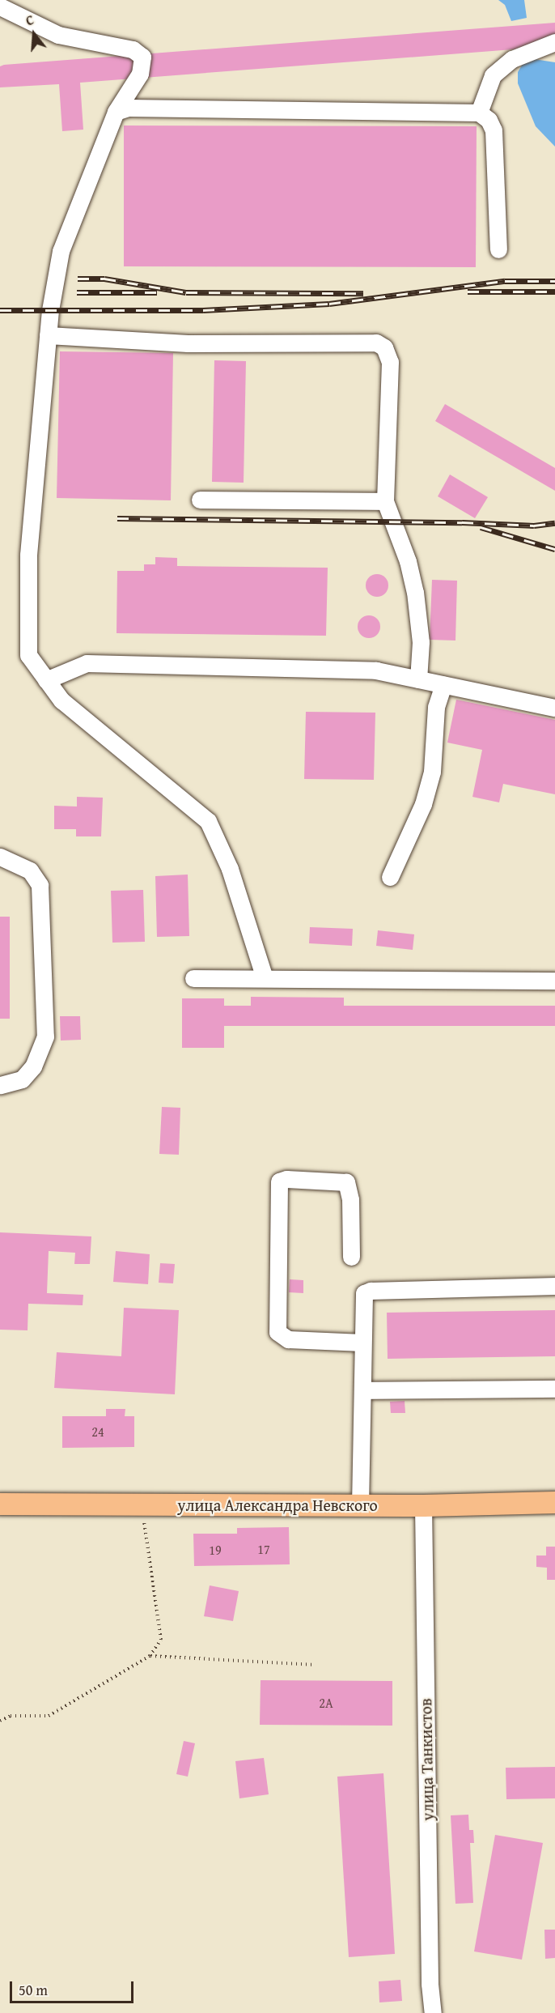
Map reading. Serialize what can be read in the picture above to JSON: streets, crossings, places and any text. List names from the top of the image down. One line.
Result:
{"streets":{"main road":["улица Александра Невского"],"street":["улица Танкистов"]},"crossings":[["улица Александра Невского","улица Танкистов"]],"house_numbers":["24","17","19","2А"],"scale_bar":"50 m","north":"top"}
